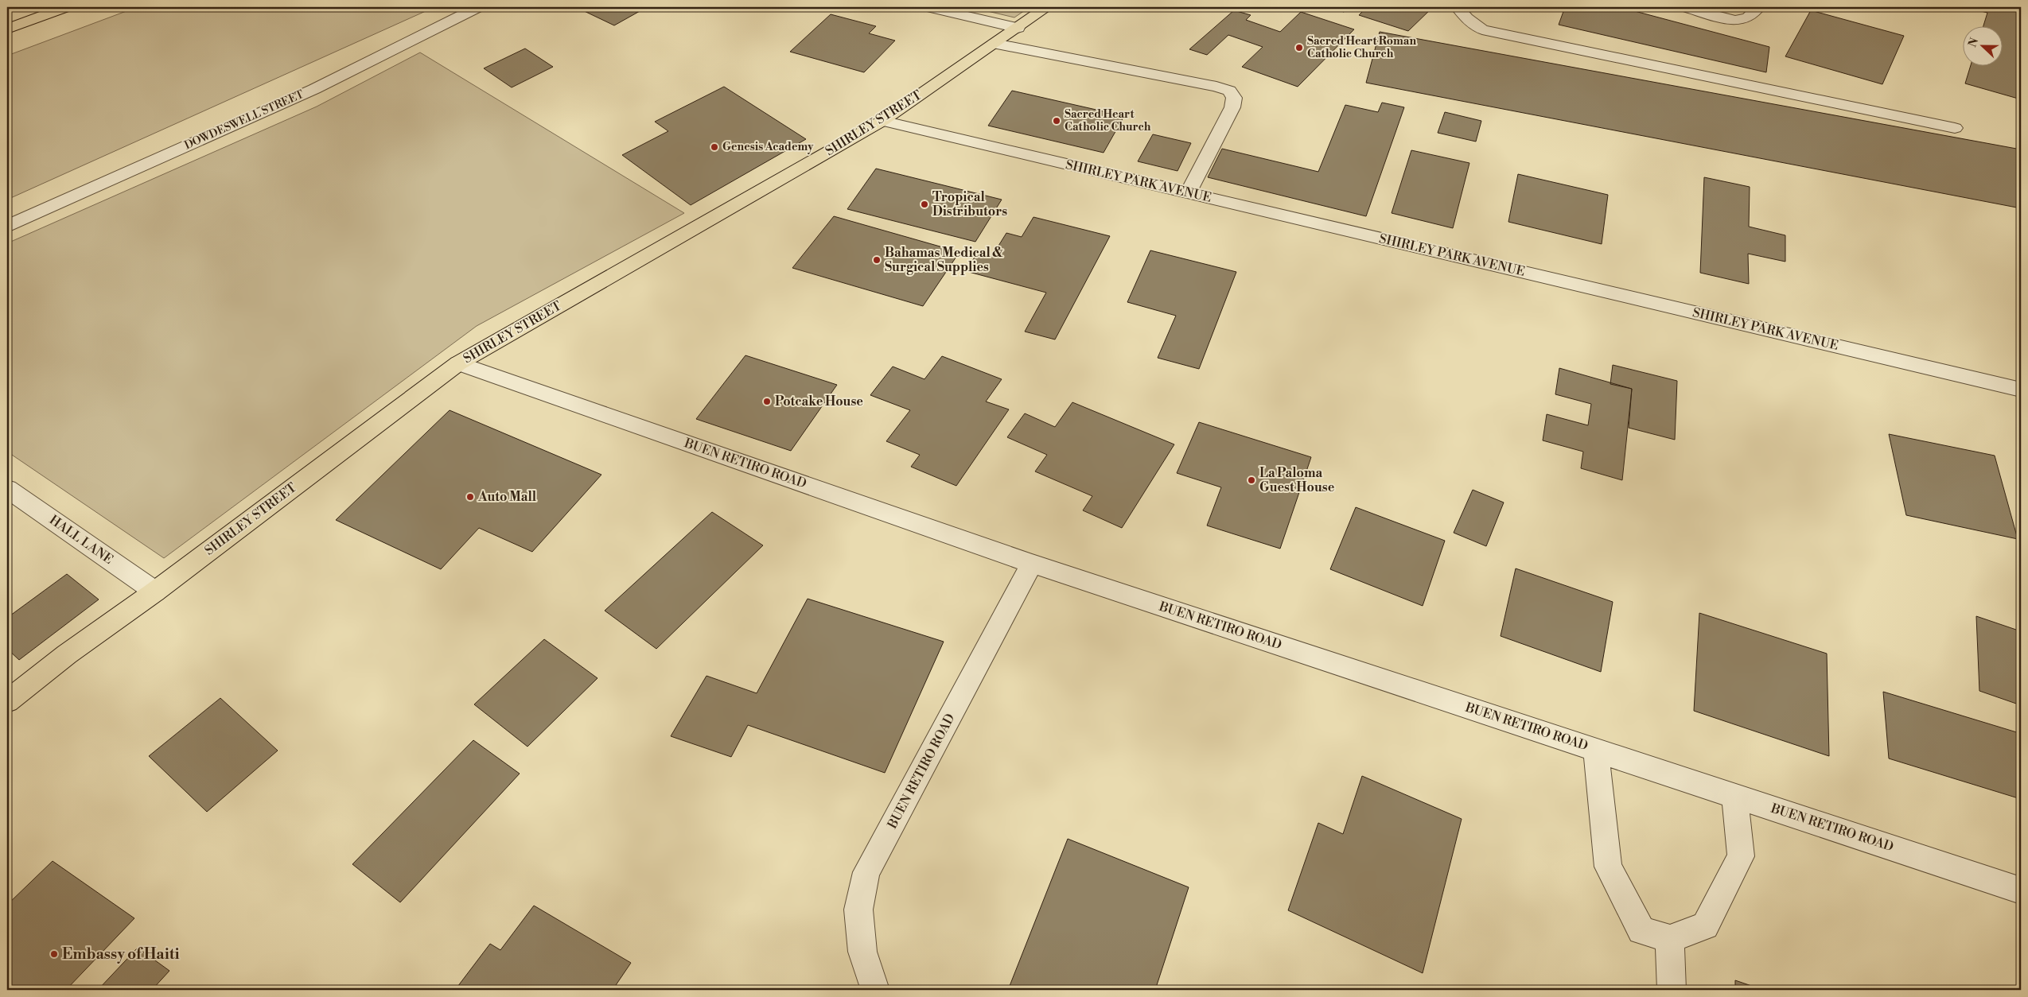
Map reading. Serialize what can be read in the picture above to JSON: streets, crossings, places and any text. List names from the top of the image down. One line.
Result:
{"streets":{"highway":["SHIRLEY STREET"],"street":["DOWDESWELL STREET","SHIRLEY PARK AVENUE","BUEN RETIRO ROAD","HALL LANE"]},"crossings":[["SHIRLEY STREET","SHIRLEY PARK AVENUE"],["SHIRLEY STREET","BUEN RETIRO ROAD"],["SHIRLEY STREET","HALL LANE"]],"places":["Sacred Heart Roman Catholic Church","Sacred Heart Catholic Church","Genesis Academy","Tropical Distributors","Bahamas Medical & Surgical Supplies","Potcake House","La Paloma Guest House","Auto Mall","Embassy of Haiti"],"north":"left"}
